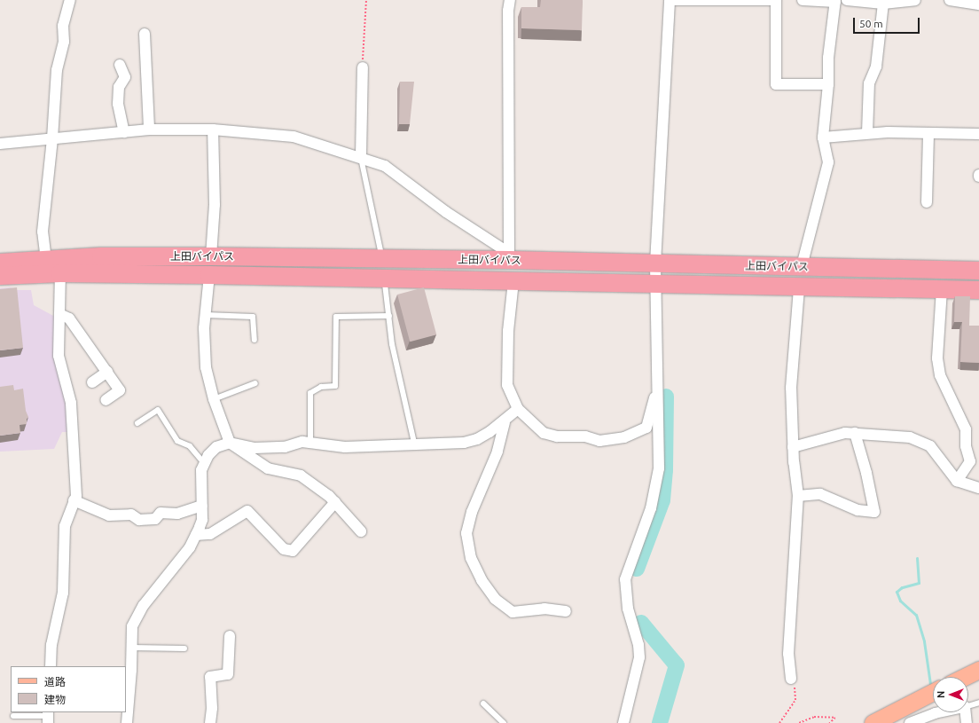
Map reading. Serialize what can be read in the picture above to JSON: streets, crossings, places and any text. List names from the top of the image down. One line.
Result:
{"streets":{"highway":["上田バイパス"]},"legend":["道路","建物"],"scale_bar":"50 m","north":"left"}
